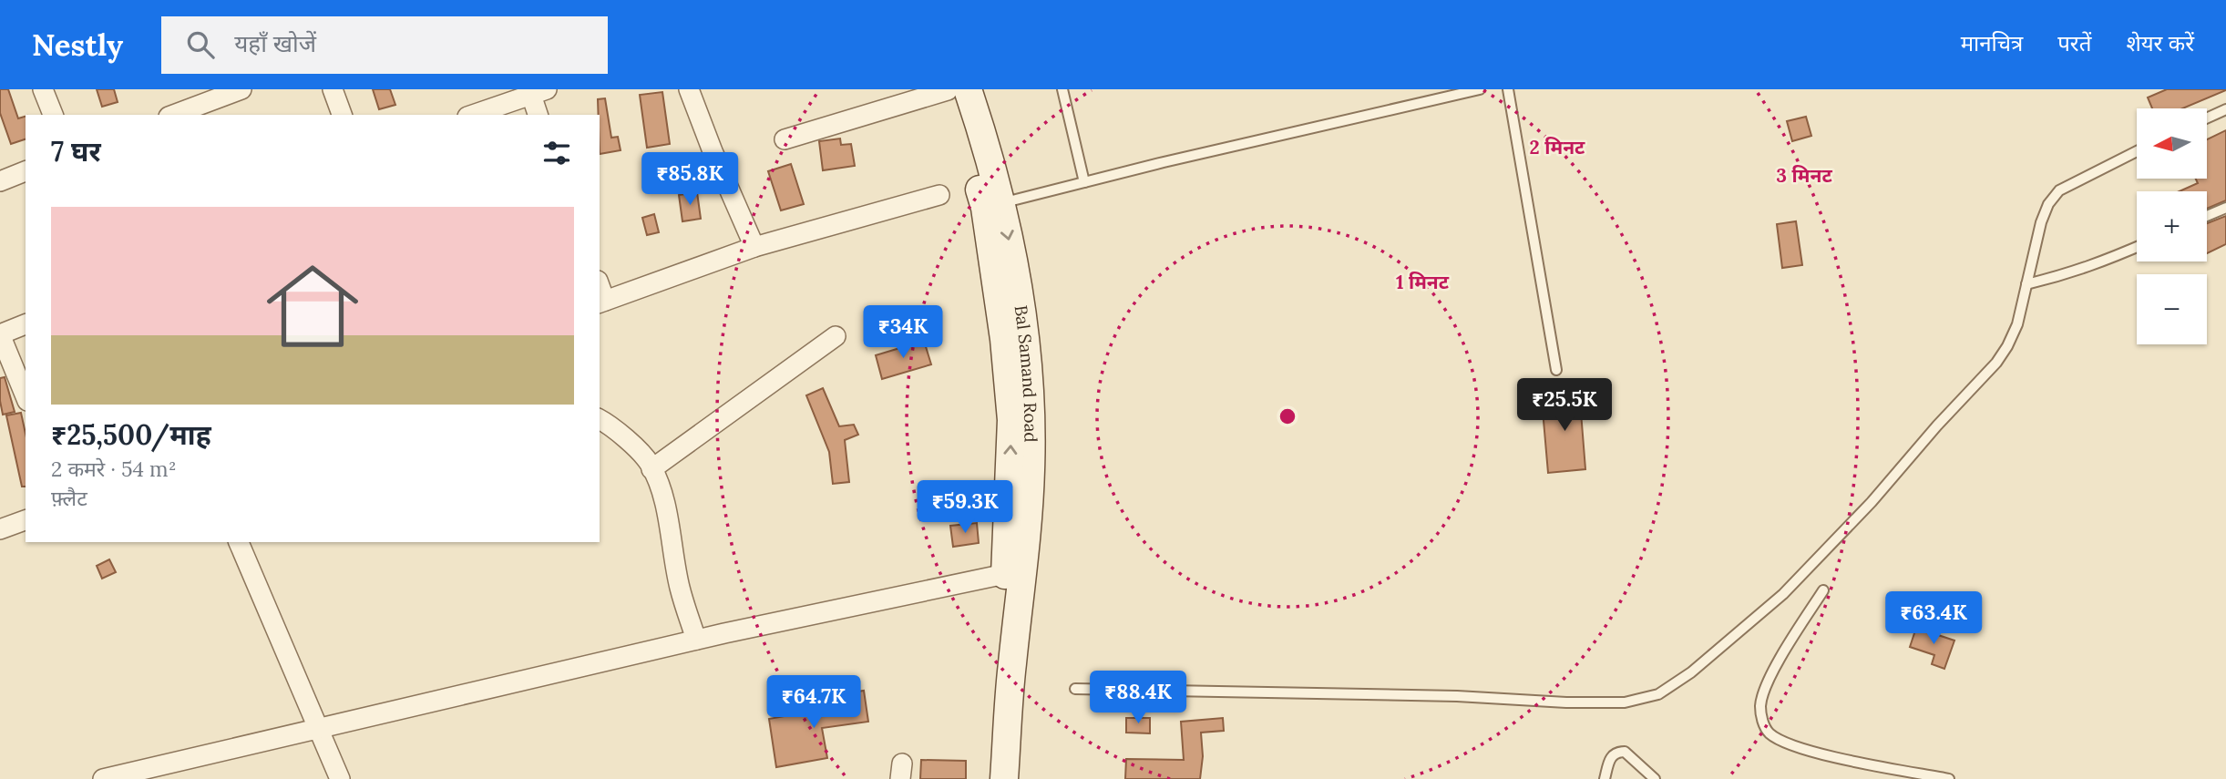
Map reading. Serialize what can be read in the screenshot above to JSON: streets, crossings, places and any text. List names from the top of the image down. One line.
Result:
{"streets":{"main road":["Bal Samand Road"]},"north":"left","page":{"header":"Nestly","search":"यहाँ खोजें","nav":["मानचित्र","परतें","शेयर करें"],"map_buttons":["+","−"],"heading":"7 घर","price":["₹85.8K","₹34K","₹25.5K","₹59.3K","₹63.4K","₹88.4K","₹64.7K"],"list":[{"name":"₹25,500/माह","note":"2 कमरे · 54 m² · फ़्लैट"}]},"rings":["2 मिनट","3 मिनट","1 मिनट"]}
